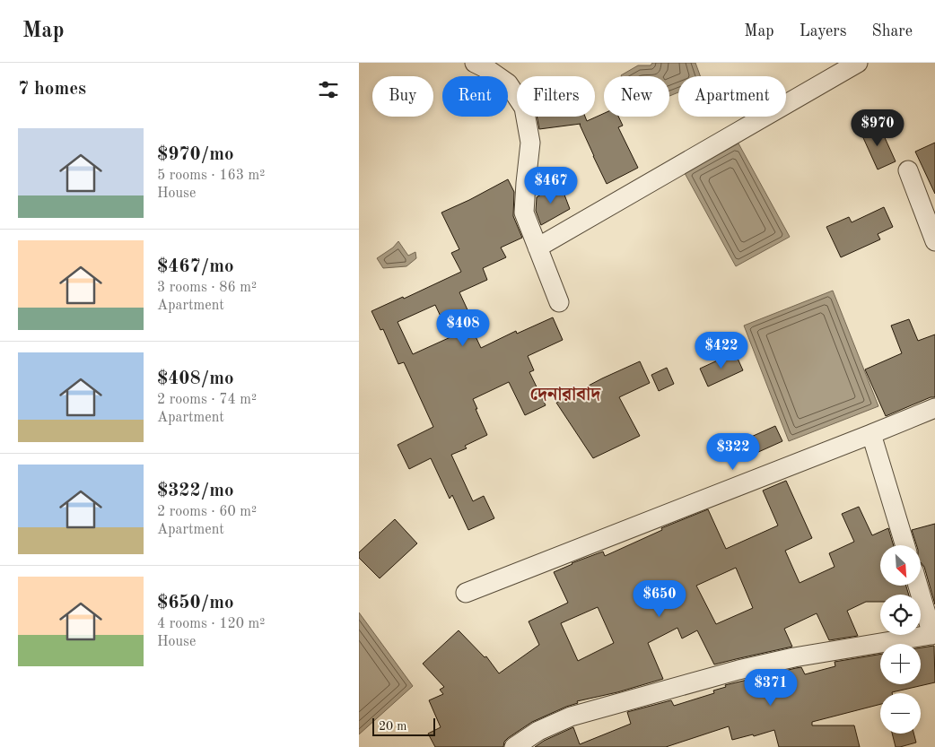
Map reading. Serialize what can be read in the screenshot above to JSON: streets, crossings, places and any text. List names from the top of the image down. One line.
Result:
{"districts":["দেনারাবাদ"],"scale_bar":"20 m","north":"bottom right","page":{"header":"Map","nav":["Map","Layers","Share"],"heading":"7 homes","chip":["Buy","Rent","Filters","New","Apartment"],"price":["$970","$467","$408","$422","$322","$650","$371"],"list":[{"name":"$970/mo","note":"5 rooms · 163 m² · House"},{"name":"$467/mo","note":"3 rooms · 86 m² · Apartment"},{"name":"$408/mo","note":"2 rooms · 74 m² · Apartment"},{"name":"$322/mo","note":"2 rooms · 60 m² · Apartment"},{"name":"$650/mo","note":"4 rooms · 120 m² · House"}],"map_buttons":["+","−"],"scale":"20 m"}}
